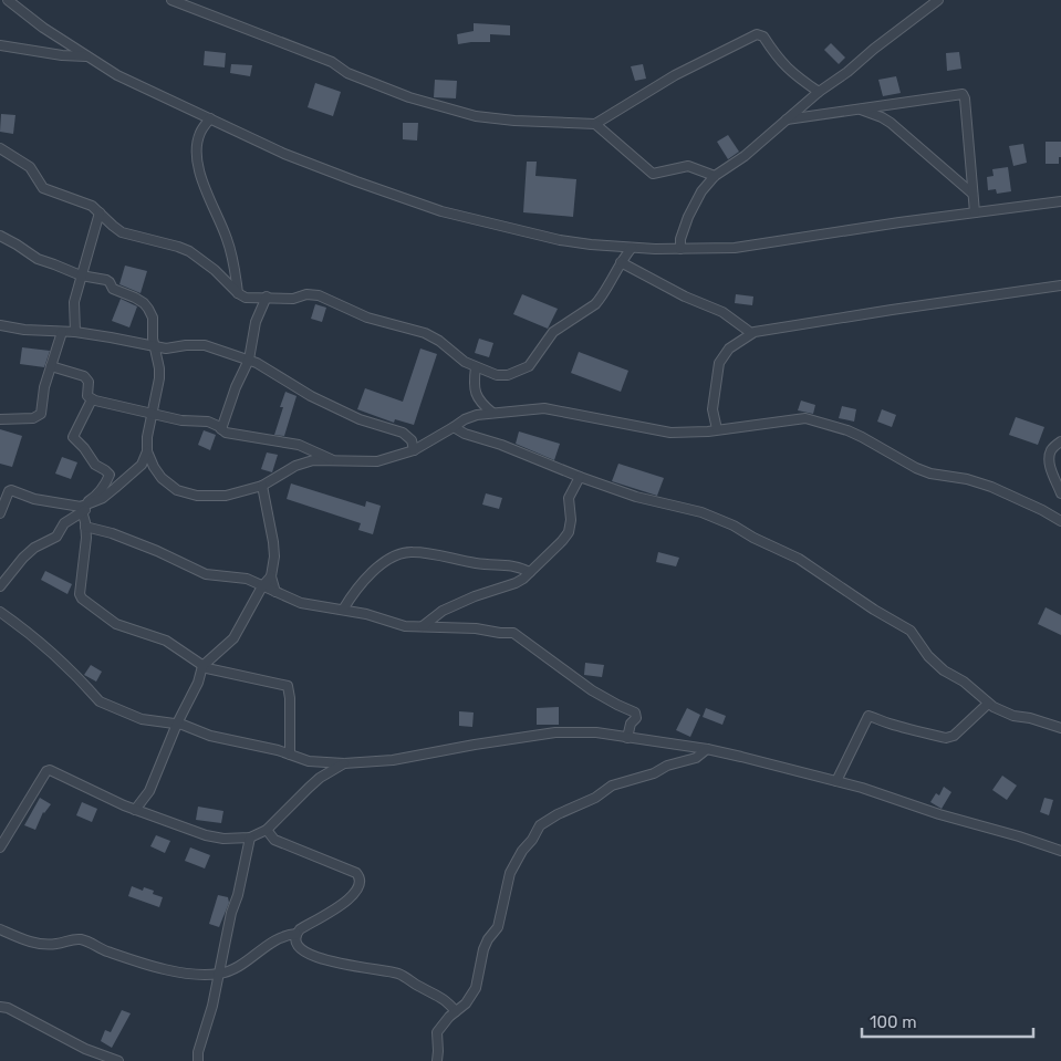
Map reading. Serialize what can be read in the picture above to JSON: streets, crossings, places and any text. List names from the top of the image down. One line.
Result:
{"scale_bar":"100 m"}
